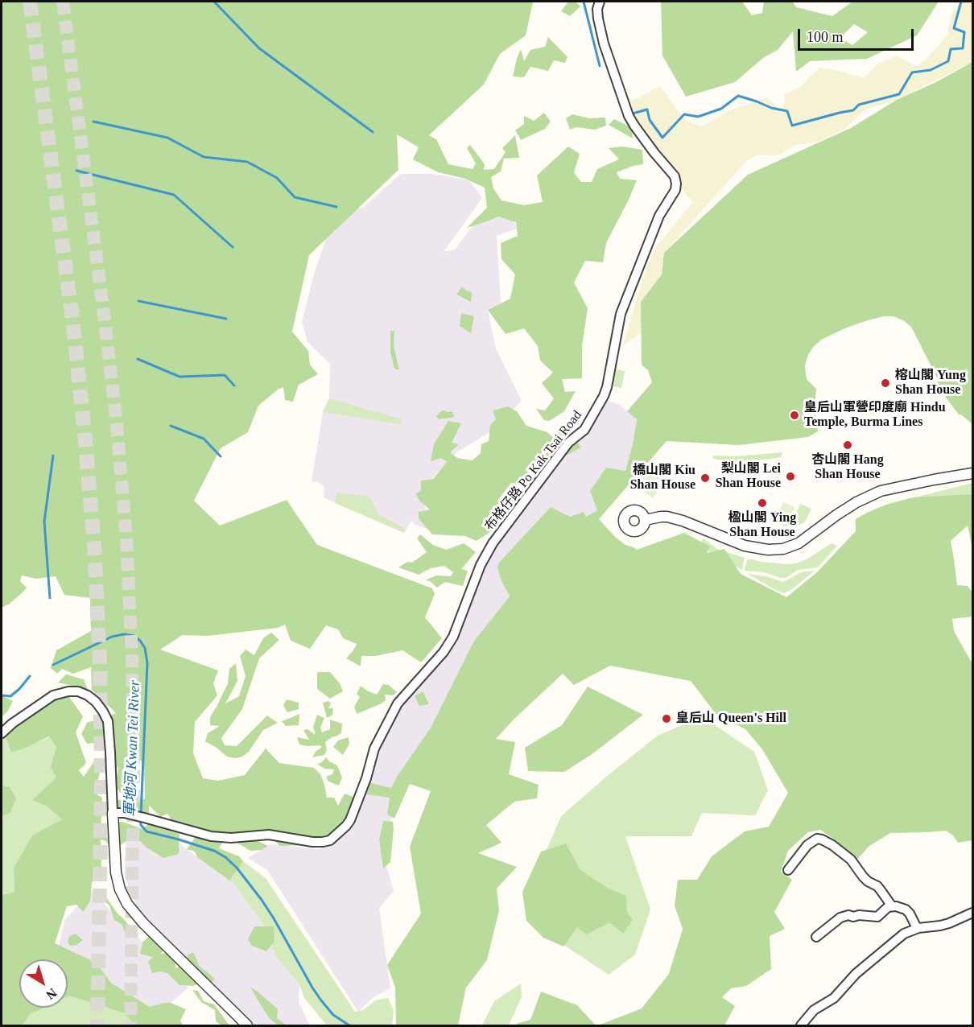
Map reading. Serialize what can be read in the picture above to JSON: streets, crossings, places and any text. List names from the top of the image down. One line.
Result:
{"streets":{"street":["布格仔路 Po Kak Tsai Road"]},"water":["軍地河 Kwan Tei River"],"places":["榕山閣 Yung Shan House","皇后山軍營印度廟 Hindu Temple, Burma Lines","杏山閣 Hang Shan House","梨山閣 Lei Shan House","橋山閣 Kiu Shan House","楹山閣 Ying Shan House","皇后山 Queen's Hill"],"scale_bar":"100 m","north":"bottom right"}
